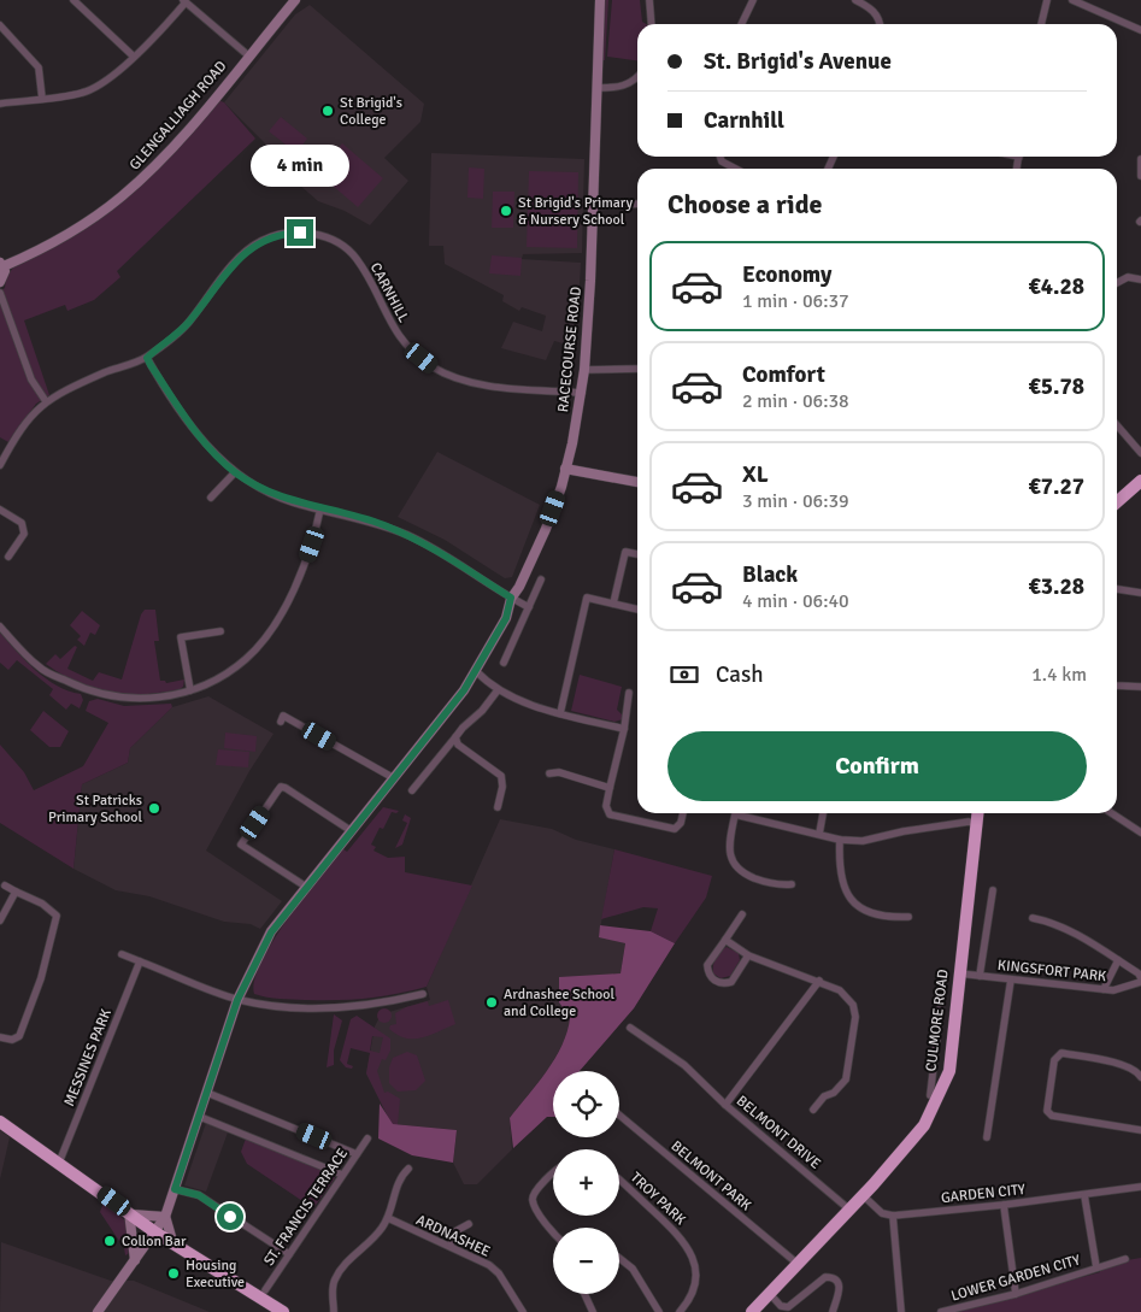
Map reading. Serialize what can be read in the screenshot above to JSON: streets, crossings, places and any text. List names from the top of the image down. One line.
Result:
{"streets":{"highway":["CULMORE ROAD"],"main road":["GLENGALLIAGH ROAD","RACECOURSE ROAD"],"street":["CARNHILL","KINGSFORT PARK","MESSINES PARK","BELMONT DRIVE","BELMONT PARK","GARDEN CITY","TROY PARK","ST. FRANCIS TERRACE","ARDNASHEE","LOWER GARDEN CITY"]},"crossings":[["CARNHILL","RACECOURSE ROAD"],["KINGSFORT PARK","CULMORE ROAD"],["CULMORE ROAD","BELMONT DRIVE"],["CULMORE ROAD","BELMONT PARK"],["GARDEN CITY","LOWER GARDEN CITY"]],"places":["St Brigid's College","St Brigid's Primary & Nursery School","St Patricks Primary School","Ardnashee School and College","Collon Bar","Housing Executive"],"page":{"banner":["St. Brigid's Avenue","Carnhill"],"bubble":"4 min","heading":"Choose a ride","list":[{"name":"Economy","note":"1 min · 06:37","value":"€4.28"},{"name":"Comfort","note":"2 min · 06:38","value":"€5.78"},{"name":"XL","note":"3 min · 06:39","value":"€7.27"},{"name":"Black","note":"4 min · 06:40","value":"€3.28"}],"pay":["Cash","1.4 km"],"buttons":"Confirm","map_buttons":["+","−"]}}
